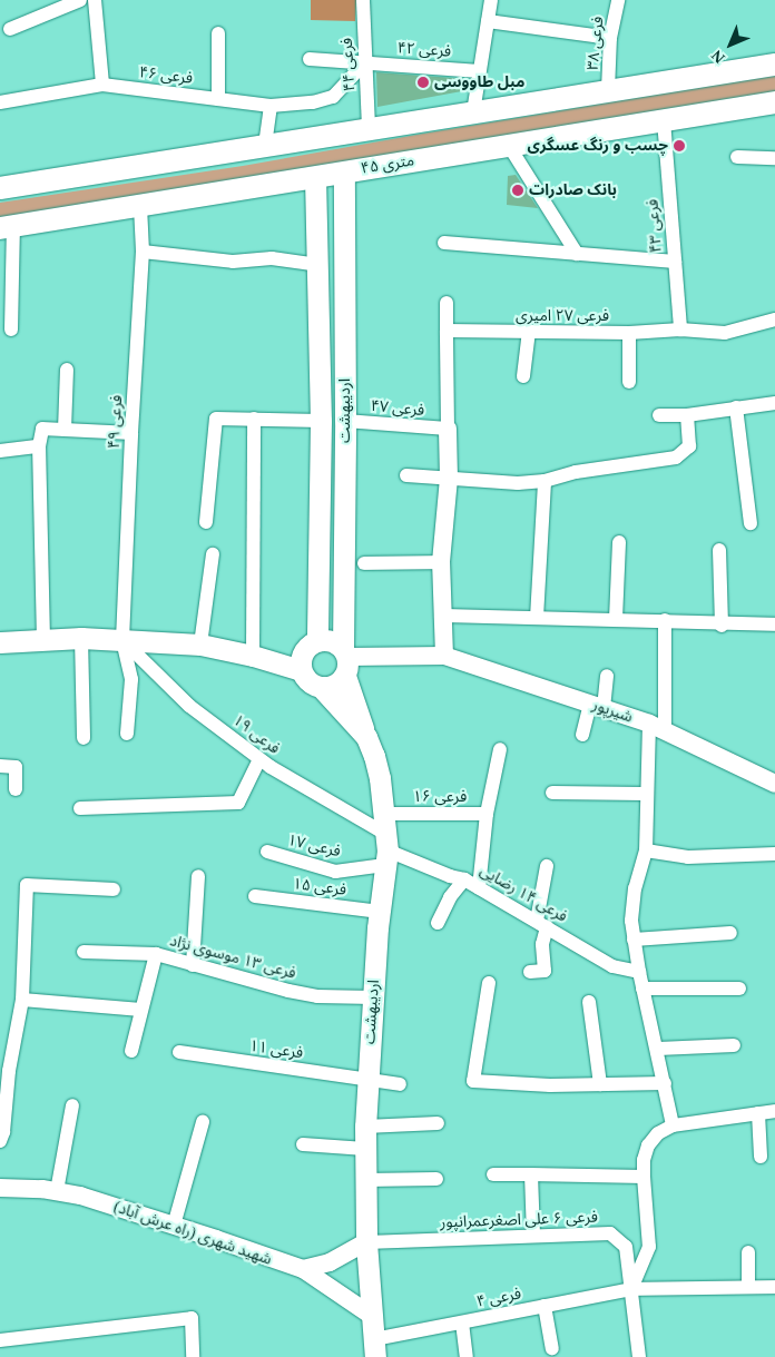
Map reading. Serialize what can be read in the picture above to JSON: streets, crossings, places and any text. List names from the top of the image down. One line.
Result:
{"streets":{"main road":["۴۵ متری","اردیبهشت"],"street":["فرعی ۳۸","فرعی ۴۲","فرعی ۴۴","فرعی ۴۶","فرعی ۴۳","فرعی ۲۷ امیری","فرعی ۴۷","فرعی ۴۹","شیرپور","فرعی ۱۹","فرعی ۱۶","فرعی ۱۷","فرعی ۱۵","فرعی ۱۴ رضایی","فرعی ۱‍۳ موسوی نژاد","فرعی ۱۱","فرعی ۶ علی اصغرعمرانپور","شهید شهری (راه عرش آباد)","فرعی ۴"]},"crossings":[["فرعی ۴۲","فرعی ۴۴"],["فرعی ۴۲","فرعی ۴۶"],["فرعی ۴۴","فرعی ۴۶"],["۴۵ متری","فرعی ۴۳"],["۴۵ متری","اردیبهشت"],["۴۵ متری","فرعی ۴۹"],["فرعی ۴۳","فرعی ۲۷ امیری"],["فرعی ۴۷","اردیبهشت"],["اردیبهشت","فرعی ۴۹"],["اردیبهشت","شیرپور"],["اردیبهشت","فرعی ۱۹"],["اردیبهشت","فرعی ۱۶"],["اردیبهشت","فرعی ۱۷"],["اردیبهشت","فرعی ۱۵"],["اردیبهشت","فرعی ۱۴ رضایی"],["اردیبهشت","فرعی ۱‍۳ موسوی نژاد"],["اردیبهشت","فرعی ۱۱"],["اردیبهشت","فرعی ۶ علی اصغرعمرانپور"],["اردیبهشت","شهید شهری (راه عرش آباد)"],["اردیبهشت","فرعی ۴"],["فرعی ۴۹","فرعی ۱۹"],["فرعی ۱۹","فرعی ۱۶"],["فرعی ۱۹","فرعی ۱۷"],["فرعی ۱۹","فرعی ۱۴ رضایی"],["فرعی ۱۶","فرعی ۱۷"],["فرعی ۱۶","فرعی ۱۴ رضایی"],["فرعی ۱۷","فرعی ۱۴ رضایی"],["فرعی ۶ علی اصغرعمرانپور","فرعی ۴"]],"places":["مبل طاووسی","چسب و رنگ عسگری","بانک صادرات"],"north":"bottom left"}
